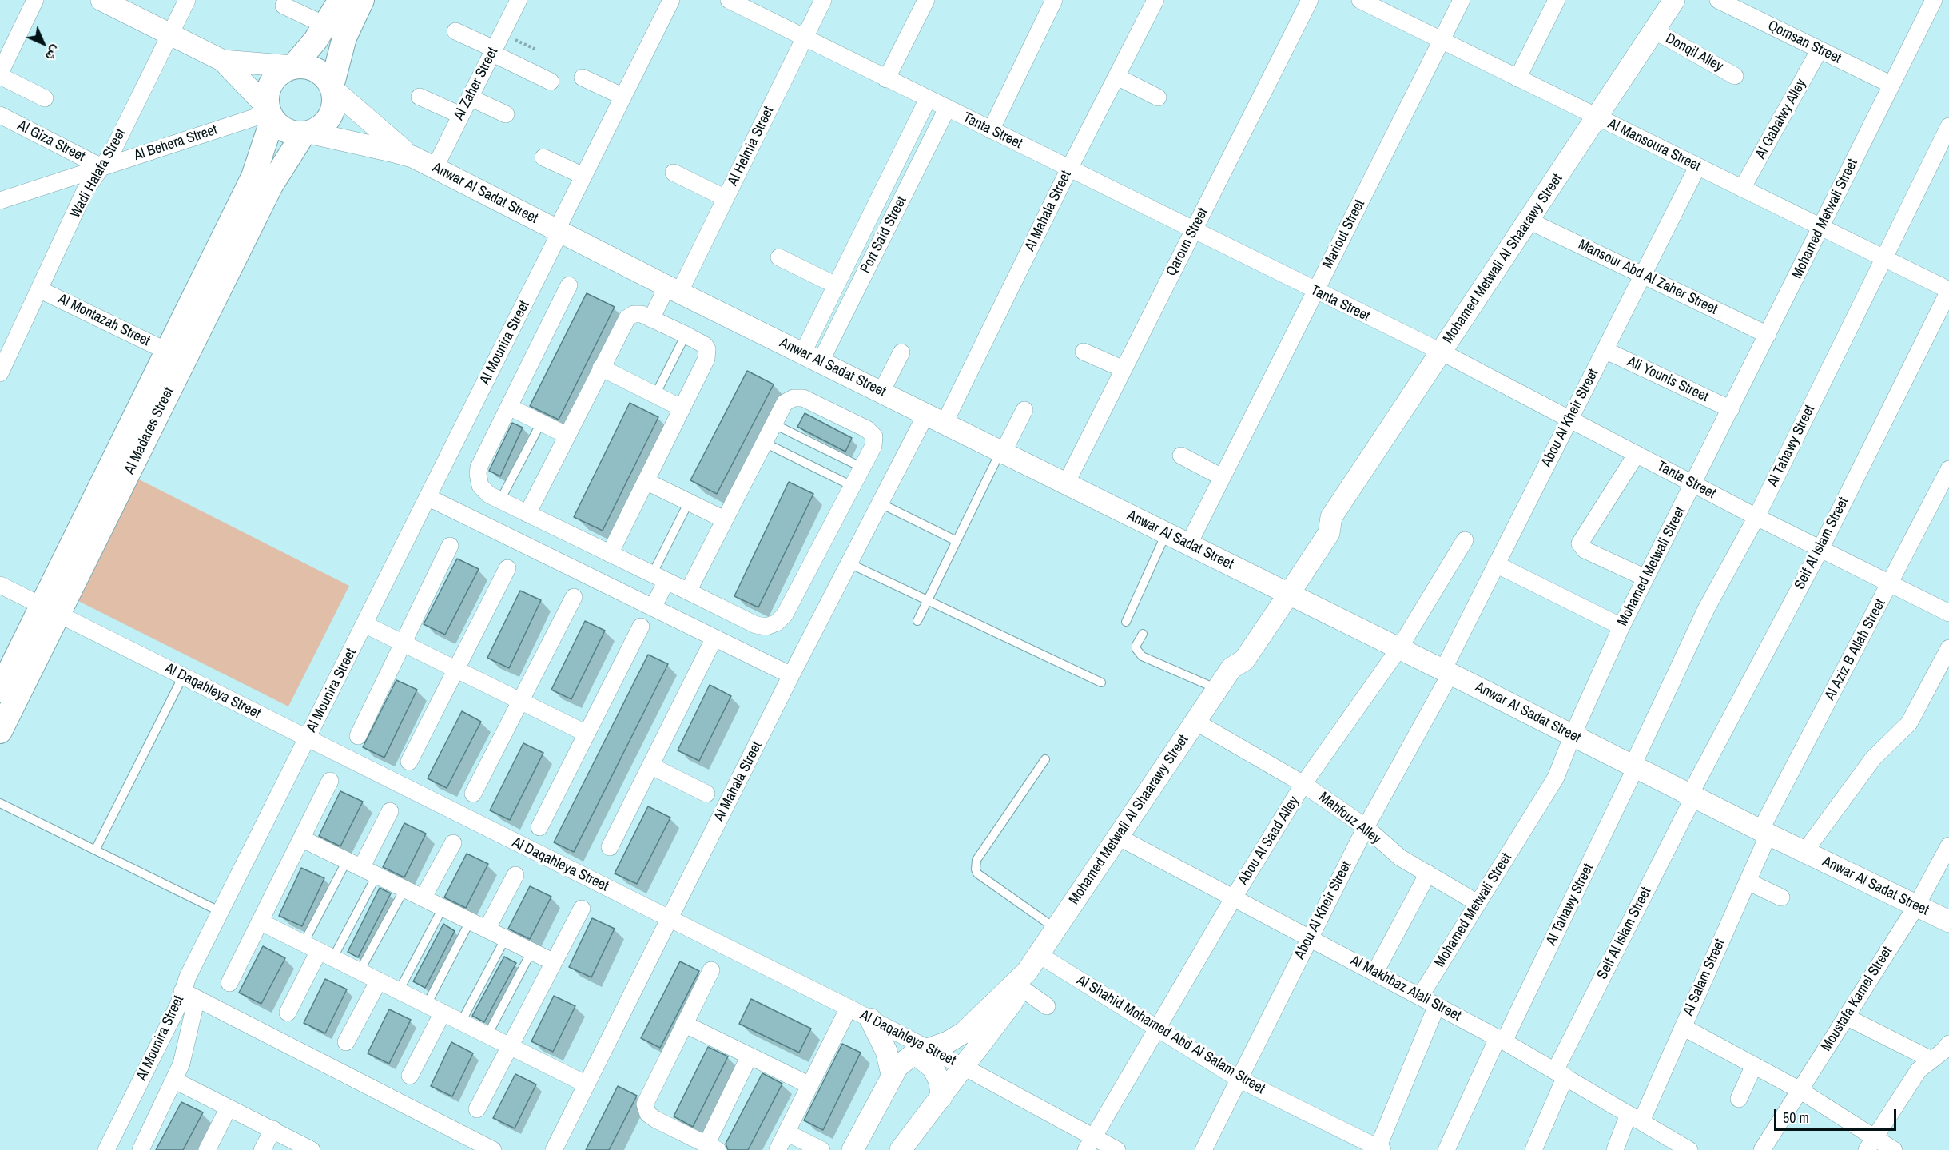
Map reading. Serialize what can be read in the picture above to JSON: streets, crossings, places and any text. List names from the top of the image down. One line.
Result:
{"streets":{"main road":["Al Madares Street"],"street":["Qomsan Street","Donqil Alley","Al Zaher Street","Al Gabalwy Alley","Tanta Street","Al Giza Street","Al Behera Street","Al Mansoura Street","Al Helmia Street","Wadi Halafa Street","Anwar Al Sadat Street","Al Mahala Street","Mohamed Metwali Street","Mariout Street","Port Said Street","Qaroun Street","Mohamed Metwali Al Shaarawy Street","Mansour Abd Al Zaher Street","Al Montazah Street","Al Mounira Street","Ali Younis Street","Abou Al Kheir Street","Al Tahawy Street","Seif Al Islam Street","Al Aziz B Allah Street","Al Daqahleya Street","Mahfouz Alley","Abou Al Saad Alley","Al Salam Street","Al Makhbaz Alali Street","Moustafa Kamel Street","Al Shahid Mohamed Abd Al Salam Street"]},"crossings":[["Qomsan Street","Al Gabalwy Alley"],["Qomsan Street","Mohamed Metwali Street"],["Donqil Alley","Mohamed Metwali Al Shaarawy Street"],["Al Zaher Street","Anwar Al Sadat Street"],["Al Gabalwy Alley","Al Mansoura Street"],["Tanta Street","Al Helmia Street"],["Tanta Street","Al Mahala Street"],["Tanta Street","Mohamed Metwali Street"],["Tanta Street","Mariout Street"],["Tanta Street","Port Said Street"],["Tanta Street","Qaroun Street"],["Tanta Street","Mohamed Metwali Al Shaarawy Street"],["Tanta Street","Abou Al Kheir Street"],["Tanta Street","Al Tahawy Street"],["Tanta Street","Seif Al Islam Street"],["Tanta Street","Al Aziz B Allah Street"],["Al Giza Street","Al Behera Street"],["Al Giza Street","Wadi Halafa Street"],["Al Behera Street","Wadi Halafa Street"],["Al Behera Street","Anwar Al Sadat Street"],["Al Behera Street","Al Madares Street"],["Al Mansoura Street","Mohamed Metwali Street"],["Al Mansoura Street","Mariout Street"],["Al Mansoura Street","Mohamed Metwali Al Shaarawy Street"],["Al Mansoura Street","Abou Al Kheir Street"],["Al Mansoura Street","Al Tahawy Street"],["Al Mansoura Street","Seif Al Islam Street"],["Al Helmia Street","Anwar Al Sadat Street"],["Wadi Halafa Street","Al Montazah Street"],["Anwar Al Sadat Street","Al Mahala Street"],["Anwar Al Sadat Street","Mohamed Metwali Street"],["Anwar Al Sadat Street","Mariout Street"],["Anwar Al Sadat Street","Port Said Street"],["Anwar Al Sadat Street","Qaroun Street"],["Anwar Al Sadat Street","Mohamed Metwali Al Shaarawy Street"],["Anwar Al Sadat Street","Al Mounira Street"],["Anwar Al Sadat Street","Abou Al Kheir Street"],["Anwar Al Sadat Street","Al Madares Street"],["Anwar Al Sadat Street","Al Tahawy Street"],["Anwar Al Sadat Street","Seif Al Islam Street"],["Anwar Al Sadat Street","Al Aziz B Allah Street"],["Anwar Al Sadat Street","Abou Al Saad Alley"],["Anwar Al Sadat Street","Al Salam Street"],["Anwar Al Sadat Street","Moustafa Kamel Street"],["Al Mahala Street","Al Daqahleya Street"],["Mohamed Metwali Street","Mansour Abd Al Zaher Street"],["Mohamed Metwali Street","Ali Younis Street"],["Mohamed Metwali Street","Mahfouz Alley"],["Mohamed Metwali Street","Al Makhbaz Alali Street"],["Mohamed Metwali Al Shaarawy Street","Mansour Abd Al Zaher Street"],["Mohamed Metwali Al Shaarawy Street","Al Daqahleya Street"],["Mohamed Metwali Al Shaarawy Street","Mahfouz Alley"],["Mohamed Metwali Al Shaarawy Street","Al Makhbaz Alali Street"],["Mohamed Metwali Al Shaarawy Street","Al Shahid Mohamed Abd Al Salam Street"],["Mansour Abd Al Zaher Street","Abou Al Kheir Street"],["Al Montazah Street","Al Madares Street"],["Al Mounira Street","Al Daqahleya Street"],["Ali Younis Street","Abou Al Kheir Street"],["Abou Al Kheir Street","Mahfouz Alley"],["Abou Al Kheir Street","Al Makhbaz Alali Street"],["Abou Al Kheir Street","Al Shahid Mohamed Abd Al Salam Street"],["Al Madares Street","Al Daqahleya Street"],["Al Tahawy Street","Al Makhbaz Alali Street"],["Seif Al Islam Street","Al Makhbaz Alali Street"],["Al Aziz B Allah Street","Al Salam Street"],["Al Daqahleya Street","Abou Al Saad Alley"],["Mahfouz Alley","Abou Al Saad Alley"],["Abou Al Saad Alley","Al Makhbaz Alali Street"],["Abou Al Saad Alley","Al Shahid Mohamed Abd Al Salam Street"],["Al Salam Street","Al Makhbaz Alali Street"]],"scale_bar":"50 m","north":"bottom right"}
